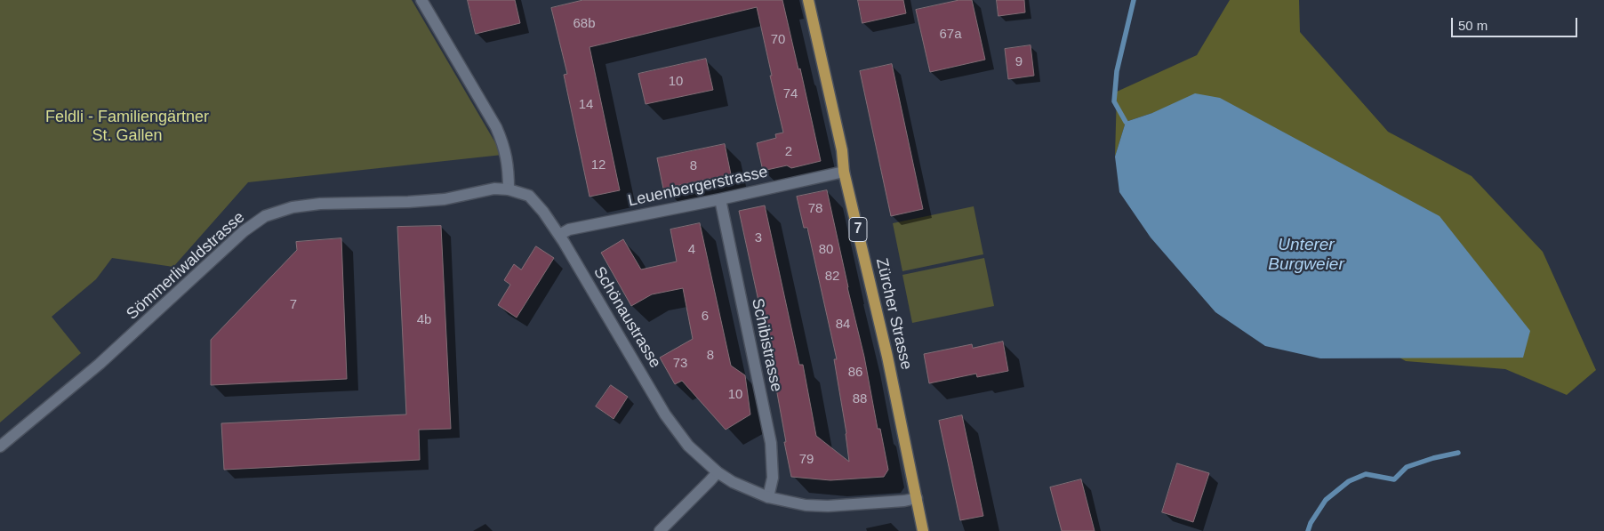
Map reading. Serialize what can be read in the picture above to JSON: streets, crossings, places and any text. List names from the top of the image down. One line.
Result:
{"streets":{"main road":["7","Zürcher Strasse"],"street":["Leuenbergerstrasse","Sömmerliwaldstrasse","Schönaustrasse","Schibistrasse"]},"crossings":[["Leuenbergerstrasse","Zürcher Strasse"],["Leuenbergerstrasse","Schönaustrasse"],["Leuenbergerstrasse","Schibistrasse"],["Sömmerliwaldstrasse","Schönaustrasse"],["Zürcher Strasse","Schönaustrasse"],["Schönaustrasse","Schibistrasse"]],"water":["Unterer Burgweier"],"parks":["Feldli - Familiengärtner St. Gallen"],"house_numbers":["68b","67a","70","9","10","74","14","2","12","8","78","3","4","80","82","7","6","4b","84","8","73","86","10","88","79"],"scale_bar":"50 m"}
